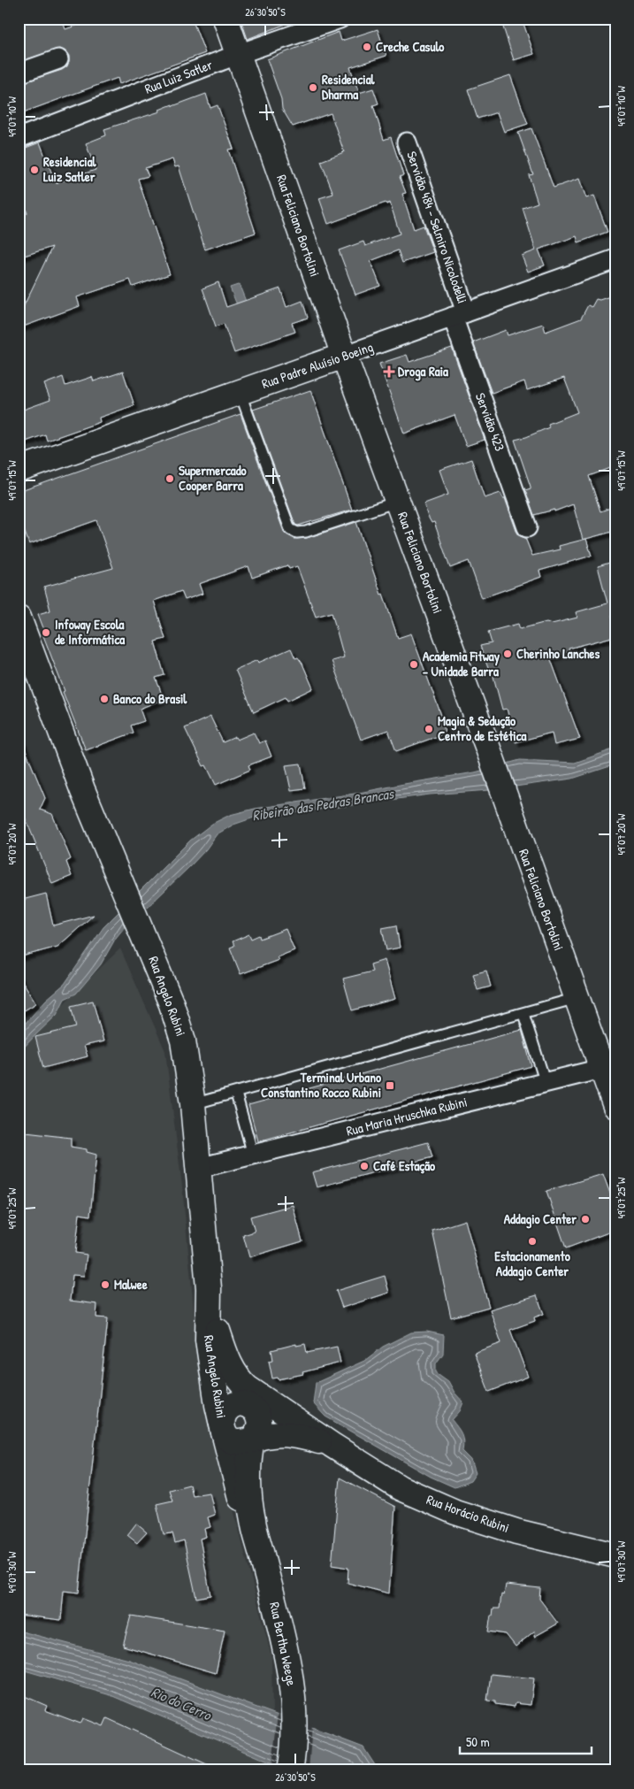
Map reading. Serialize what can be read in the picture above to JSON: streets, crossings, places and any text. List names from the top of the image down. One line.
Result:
{"streets":{"main road":["Rua Feliciano Bortolini","Rua Padre Aluísio Boeing","Rua Angelo Rubini","Rua Horácio Rubini","Rua Bertha Weege"],"street":["Rua Luiz Satler","Servidão 484 - Selmiro Nicolodelli","Servidão 423","Rua Maria Hruschka Rubini"]},"crossings":[["Rua Luiz Satler","Rua Feliciano Bortolini"],["Rua Feliciano Bortolini","Rua Padre Aluísio Boeing"],["Rua Feliciano Bortolini","Rua Maria Hruschka Rubini"],["Servidão 484 - Selmiro Nicolodelli","Rua Padre Aluísio Boeing"],["Servidão 484 - Selmiro Nicolodelli","Servidão 423"],["Rua Padre Aluísio Boeing","Servidão 423"],["Rua Angelo Rubini","Rua Maria Hruschka Rubini"],["Rua Angelo Rubini","Rua Horácio Rubini"],["Rua Angelo Rubini","Rua Bertha Weege"],["Rua Horácio Rubini","Rua Bertha Weege"]],"water":["Ribeirão das Pedras Brancas","Rio do Cerro"],"places":{"other":["Creche Casulo","Residencial Dharma","Residencial Luiz Satler","Supermercado Cooper Barra","Infoway Escola de Informática","Cherinho Lanches","Academia Fitway - Unidade Barra","Banco do Brasil","Magia & Sedução Centro de Estética","Café Estação","Addagio Center","Estacionamento Addagio Center","Malwee"],"health":["Droga Raia"],"transit":["Terminal Urbano Constantino Rocco Rubini"]},"scale_bar":"50 m","coordinates":["26°30'50\"S","49°07'10\"W","49°07'15\"W","49°07'20\"W","49°07'25\"W","49°07'30\"W"]}
